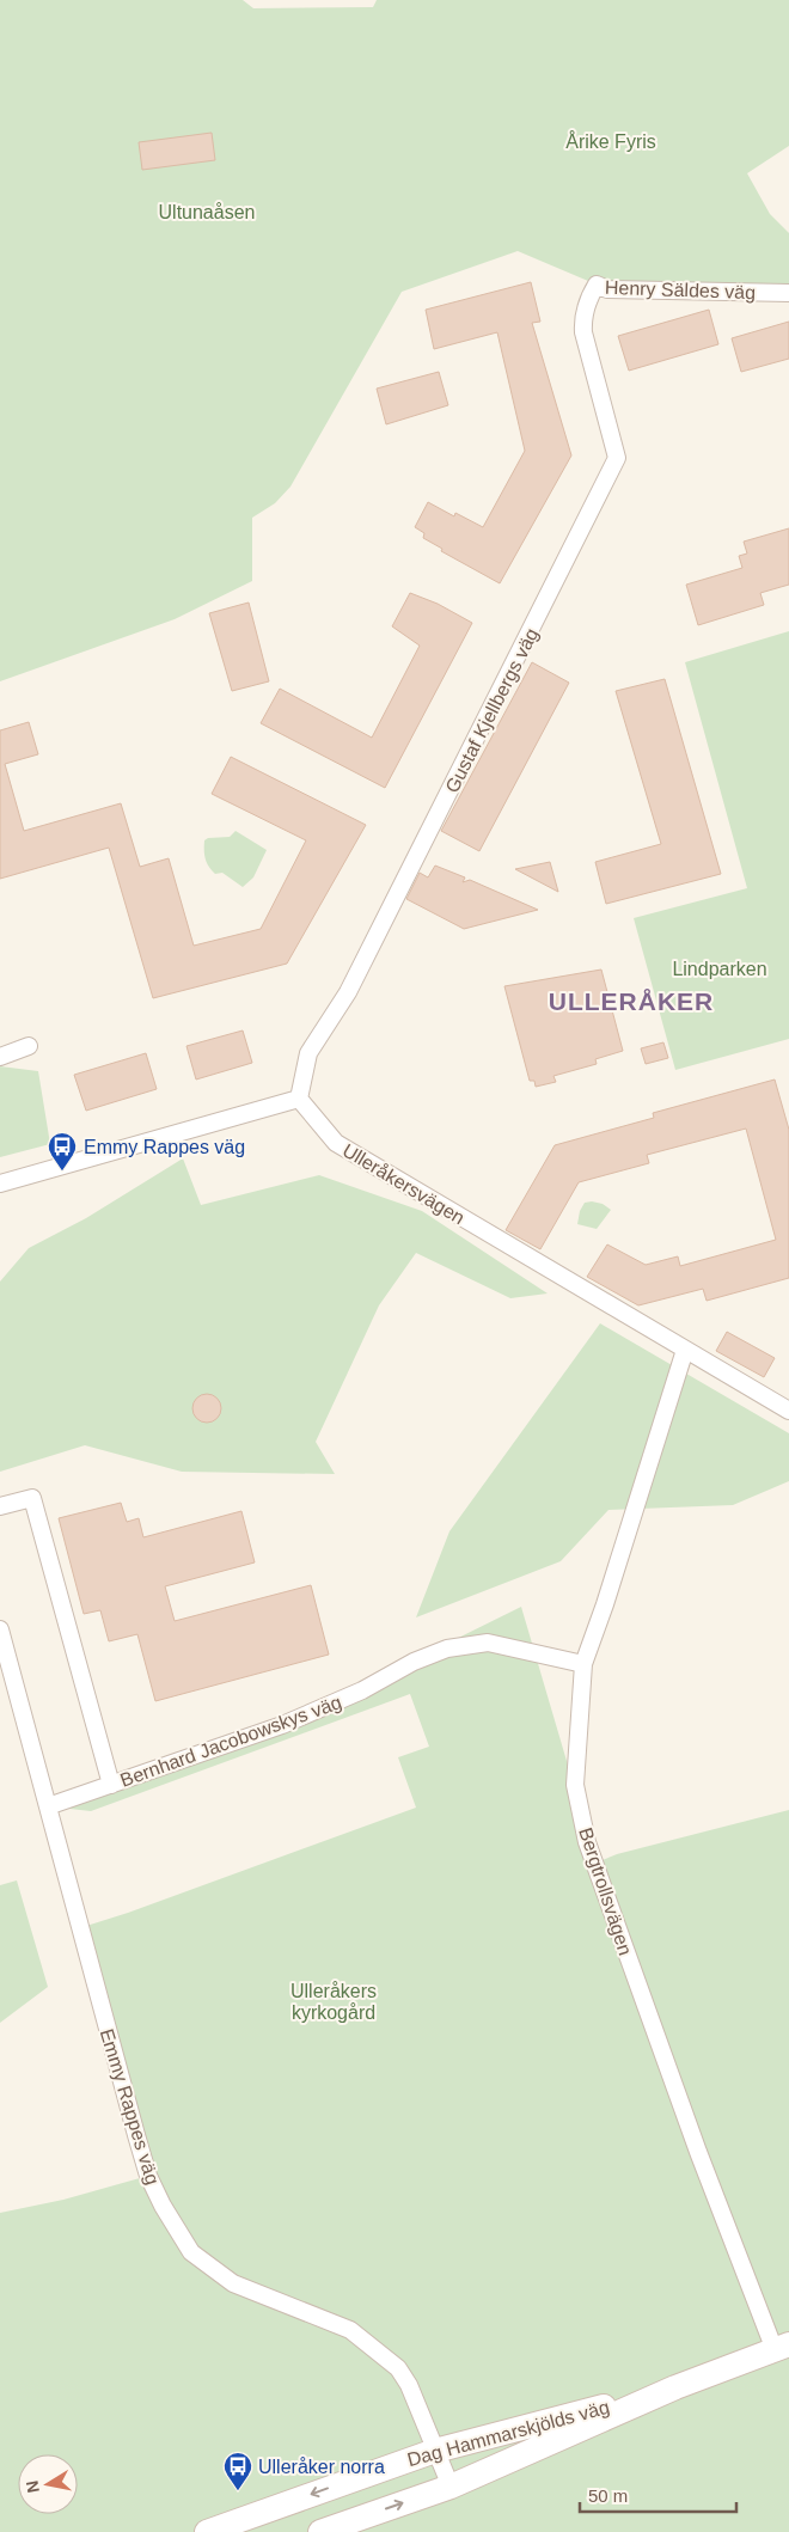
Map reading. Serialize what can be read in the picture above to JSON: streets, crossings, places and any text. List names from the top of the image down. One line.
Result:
{"streets":{"main road":["Dag Hammarskjölds väg"],"street":["Henry Säldes väg","Gustaf Kjellbergs väg","Ulleråkersvägen","Bernhard Jacobowskys väg","Bergtrollsvägen","Emmy Rappes väg"]},"crossings":[["Henry Säldes väg","Gustaf Kjellbergs väg"],["Gustaf Kjellbergs väg","Ulleråkersvägen"],["Ulleråkersvägen","Bergtrollsvägen"],["Bernhard Jacobowskys väg","Bergtrollsvägen"],["Bernhard Jacobowskys väg","Emmy Rappes väg"],["Bergtrollsvägen","Dag Hammarskjölds väg"],["Emmy Rappes väg","Dag Hammarskjölds väg"]],"districts":["ULLERÅKER"],"parks":["Årike Fyris","Ultunaåsen","Lindparken","Ulleråkers kyrkogård"],"places":{"bus stop":["Emmy Rappes väg","Ulleråker norra"]},"scale_bar":"50 m","north":"left"}
